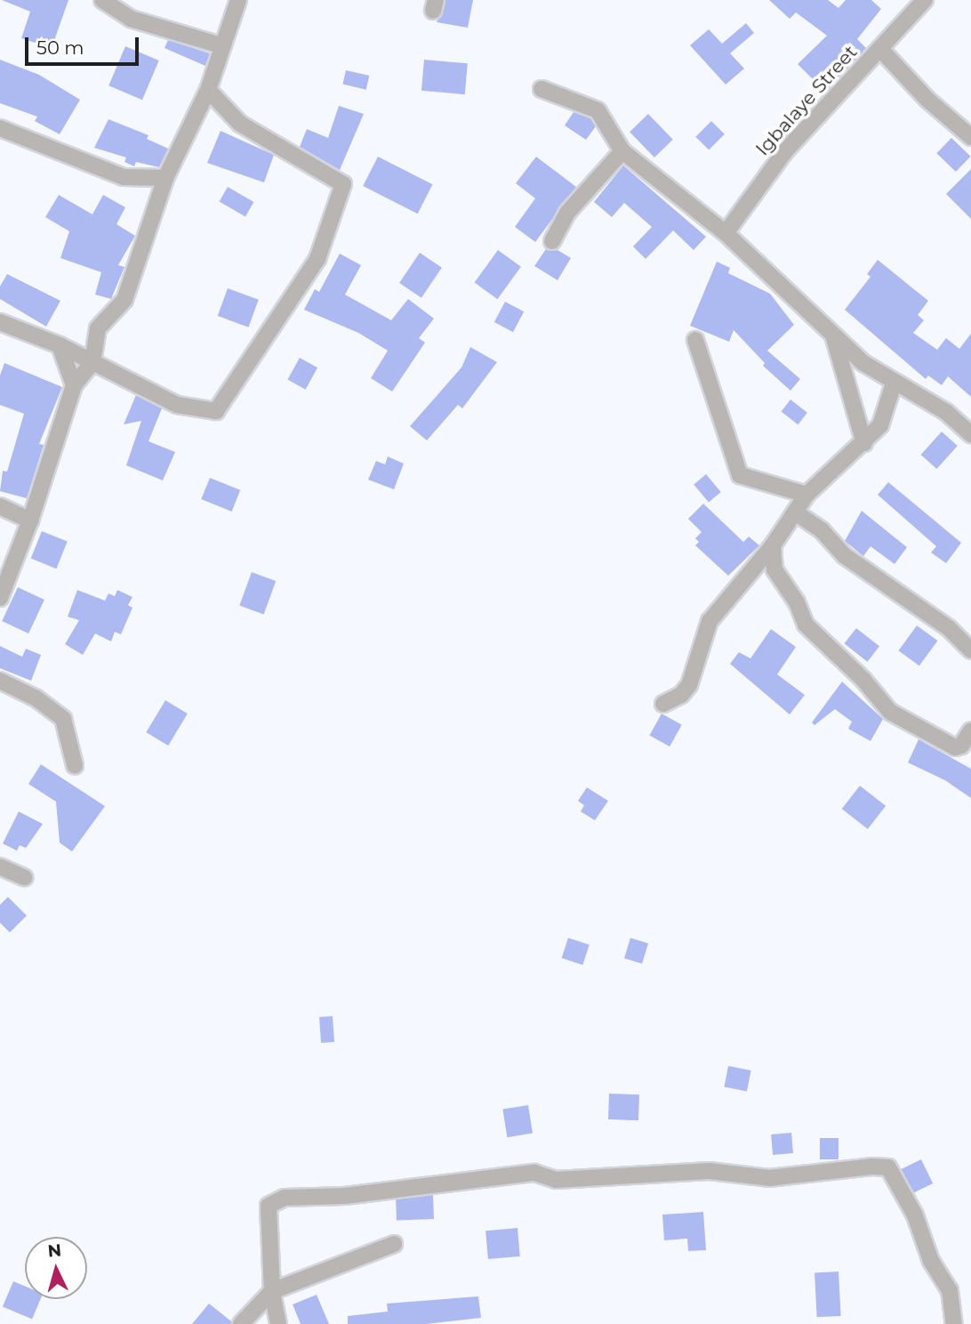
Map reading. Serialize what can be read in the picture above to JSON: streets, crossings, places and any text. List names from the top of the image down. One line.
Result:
{"streets":{"street":["Igbalaye Street"]},"scale_bar":"50 m","north":"top"}
